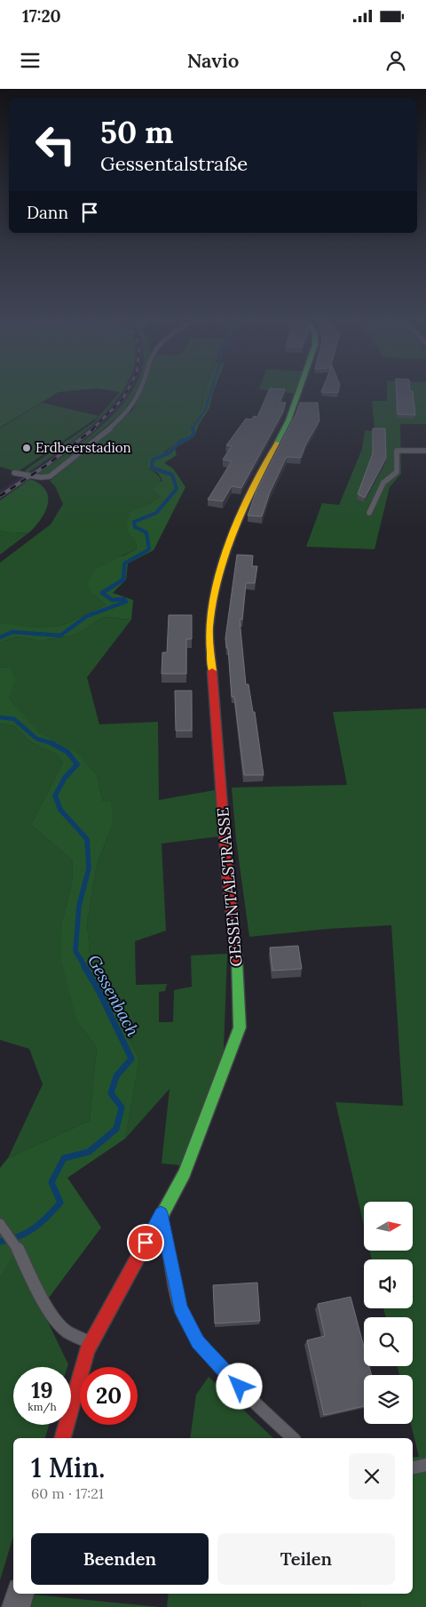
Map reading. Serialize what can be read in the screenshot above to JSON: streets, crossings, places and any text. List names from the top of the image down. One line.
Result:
{"streets":{"street":["GESSENTALSTRASSE"]},"water":["Gessenbach"],"places":["Erdbeerstadion"],"north":"right","page":{"status":"17:20","header":"Navio","turn":["50 m","Gessentalstraße"],"then":"Dann","speed":"19 km/h","limit":"20","heading":["1 Min.","60 m · 17:21"],"buttons":["Beenden","Teilen"]}}
